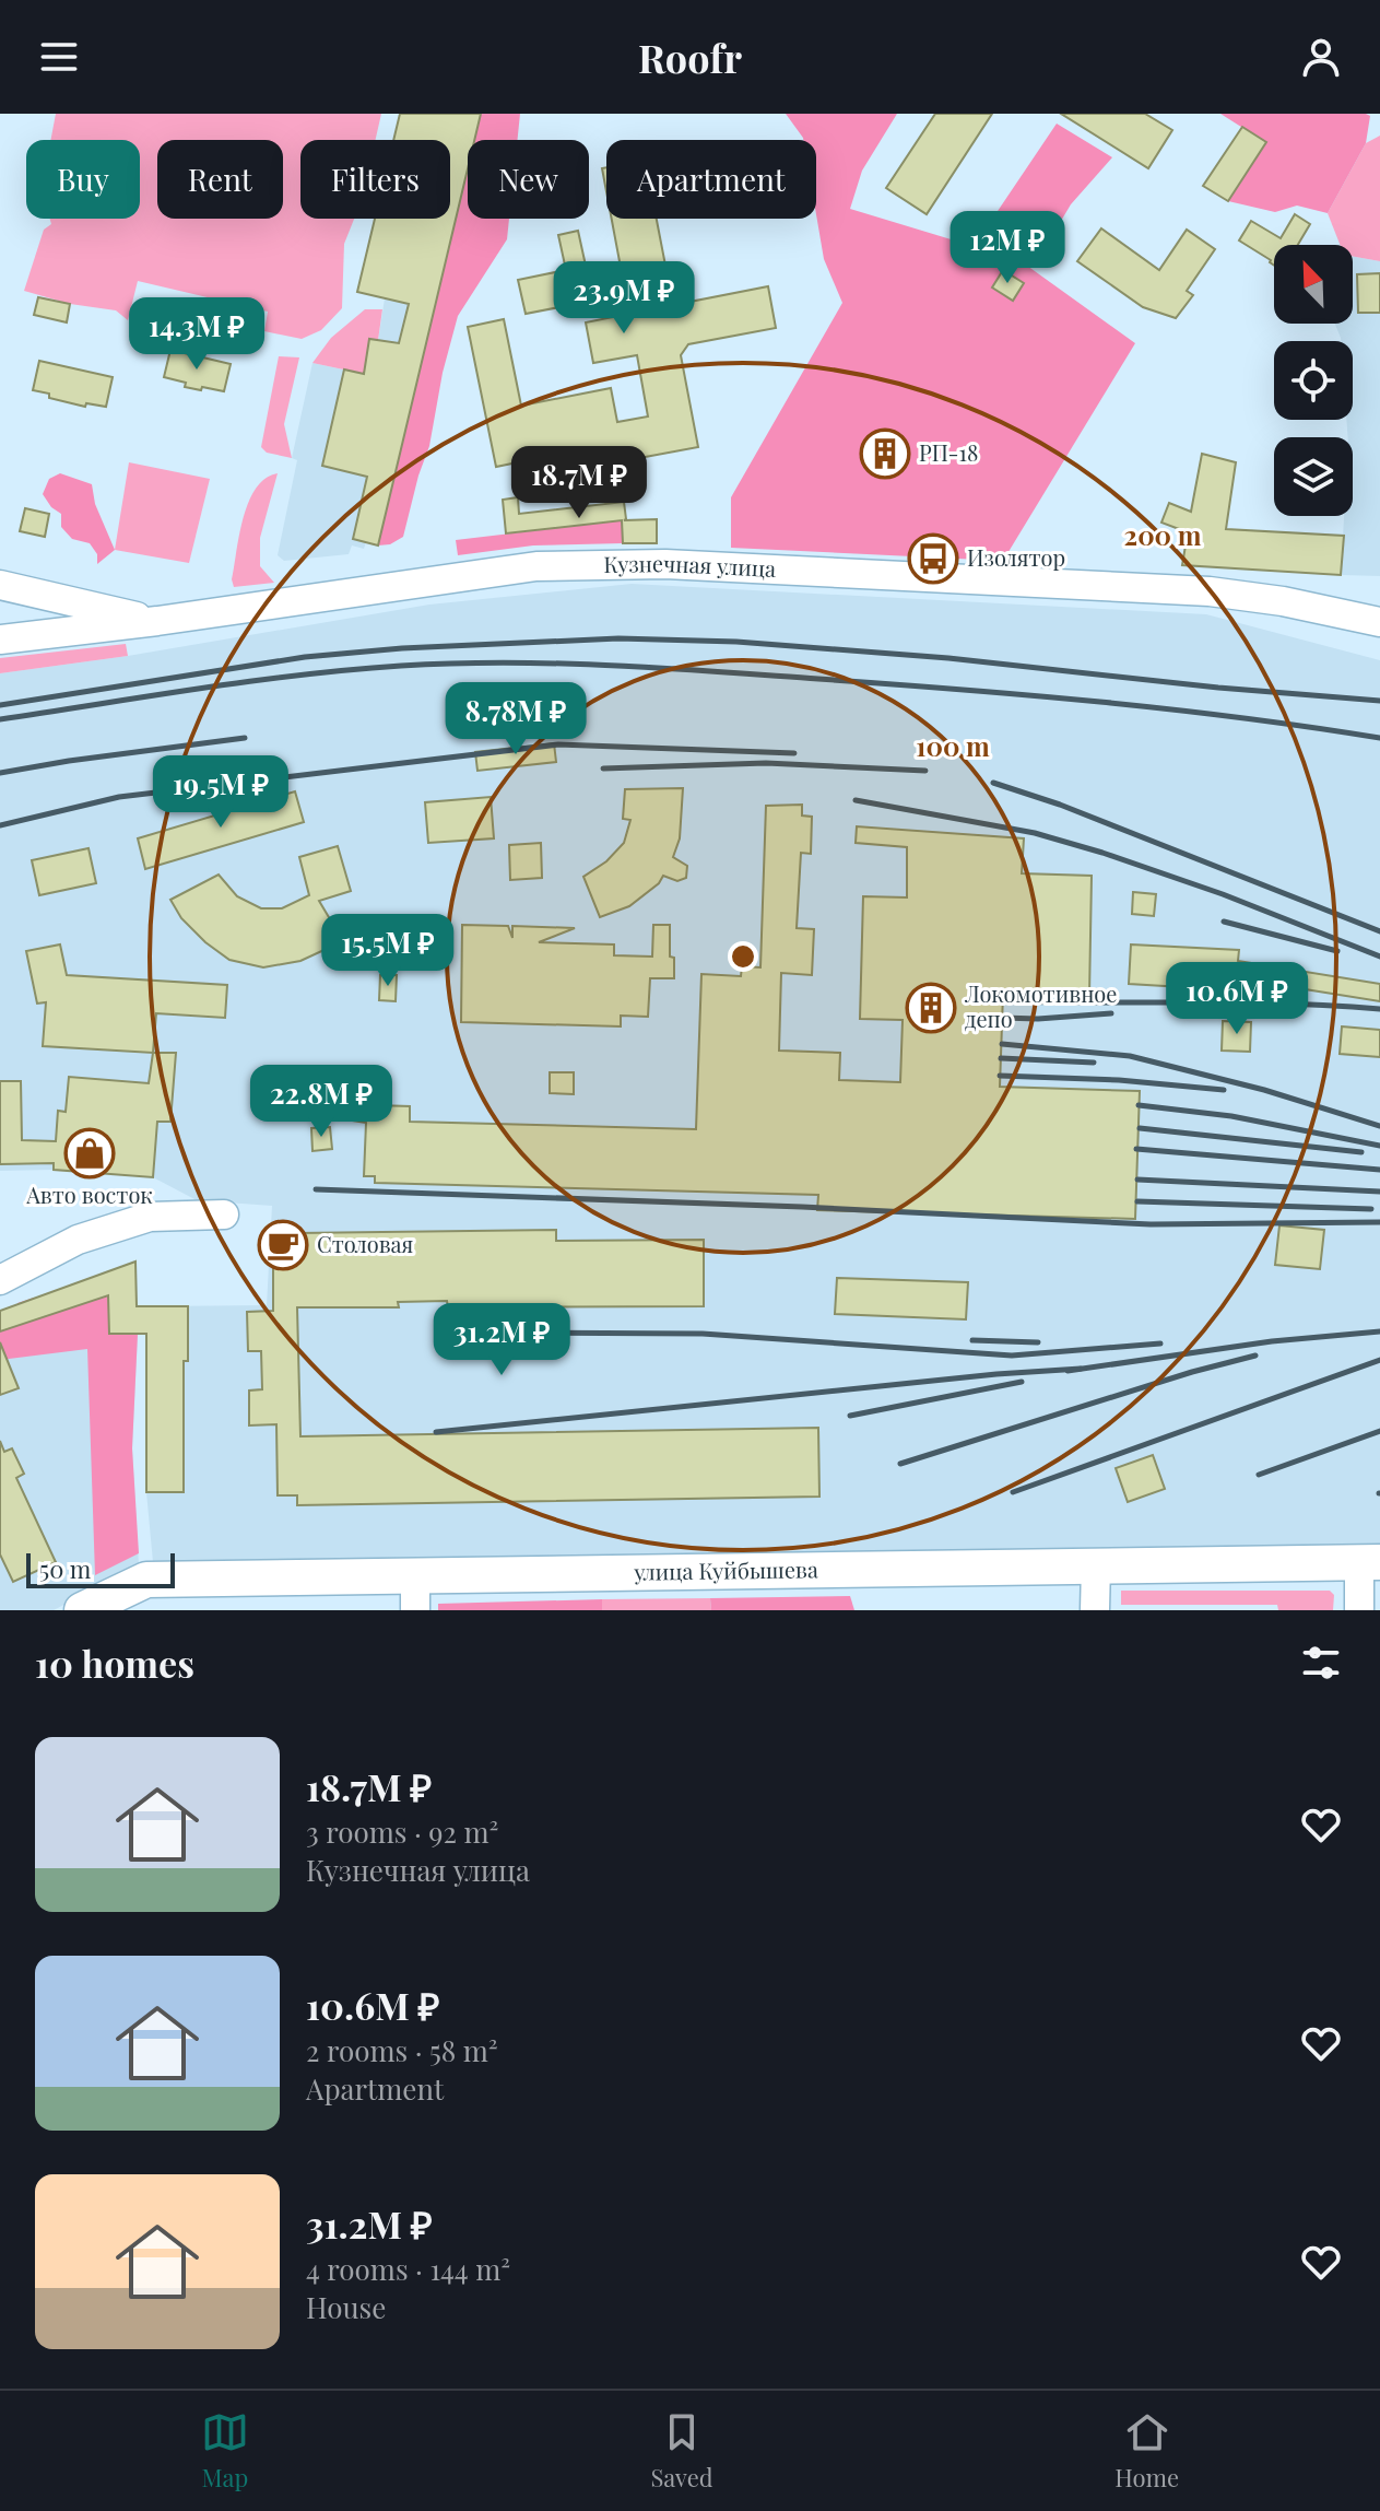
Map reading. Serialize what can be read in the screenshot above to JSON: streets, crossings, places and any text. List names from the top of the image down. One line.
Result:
{"streets":{"main road":["улица Куйбышева"],"street":["Кузнечная улица"]},"places":{"building":["РП-18","Локомотивное депо"],"bus stop":["Изолятор"],"shop":["Авто восток"],"cafe":["Столовая"]},"scale_bar":"50 m","north":"top left","page":{"header":"Roofr","chip":["Buy","Rent","Filters","New","Apartment"],"price":["12M ₽","23.9M ₽","14.3M ₽","18.7M ₽","8.78M ₽","19.5M ₽","15.5M ₽","10.6M ₽","22.8M ₽","31.2M ₽"],"scale":"50 m","heading":"10 homes","list":[{"name":"18.7M ₽","note":"3 rooms · 92 m² · Кузнечная улица"},{"name":"10.6M ₽","note":"2 rooms · 58 m² · Apartment"},{"name":"31.2M ₽","note":"4 rooms · 144 m² · House"}],"tabs":["Map","Saved","Home"]},"rings":["200 m","100 m"]}
